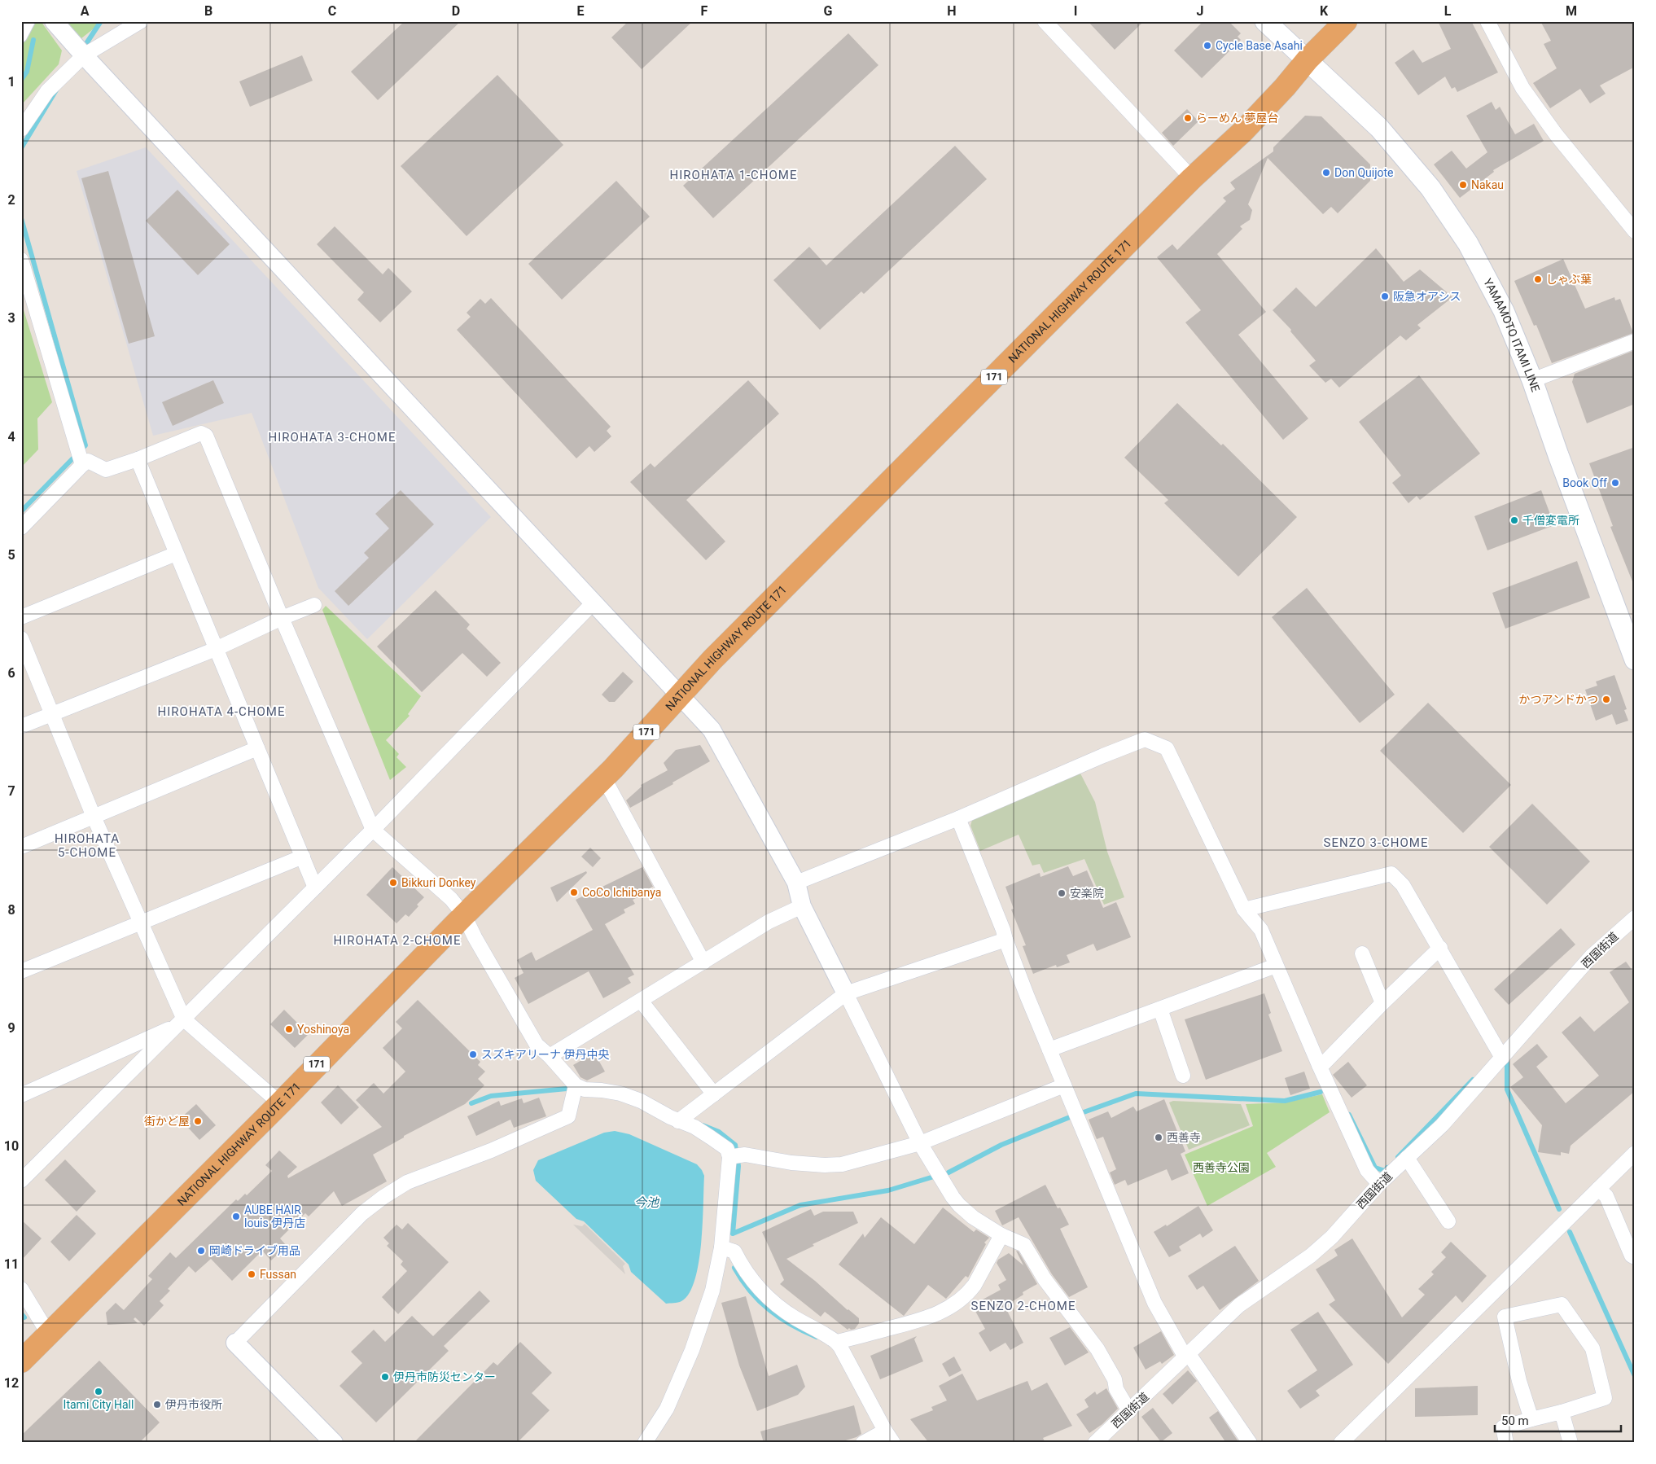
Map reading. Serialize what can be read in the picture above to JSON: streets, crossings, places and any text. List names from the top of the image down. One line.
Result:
{"streets":{"highway":["NATIONAL HIGHWAY ROUTE 171","171"],"main road":["YAMAMOTO ITAMI LINE"],"street":["西国街道"]},"crossings":[["NATIONAL HIGHWAY ROUTE 171","YAMAMOTO ITAMI LINE"]],"districts":["HIROHATA 1-CHOME","HIROHATA 3-CHOME","HIROHATA 4-CHOME","HIROHATA 5-CHOME","SENZO 3-CHOME","HIROHATA 2-CHOME","SENZO 2-CHOME"],"water":["今池"],"parks":["西善寺公園"],"places":["Cycle Base Asahi","らーめん 夢屋台","Don Quijote","Nakau","しゃぶ葉","阪急オアシス","Book Off","千僧変電所","かつアンドかつ","Bikkuri Donkey","CoCo Ichibanya","安楽院","Yoshinoya","スズキアリーナ 伊丹中央","街かど屋","西善寺","AUBE HAIR louis 伊丹店","岡崎ドライブ用品","Fussan","伊丹市防災センター","Itami City Hall","伊丹市役所"],"scale_bar":"50 m","grid":{"columns":["A","B","C","D","E","F","G","H","I","J","K","L","M"],"rows":["1","2","3","4","5","6","7","8","9","10","11","12"]}}
